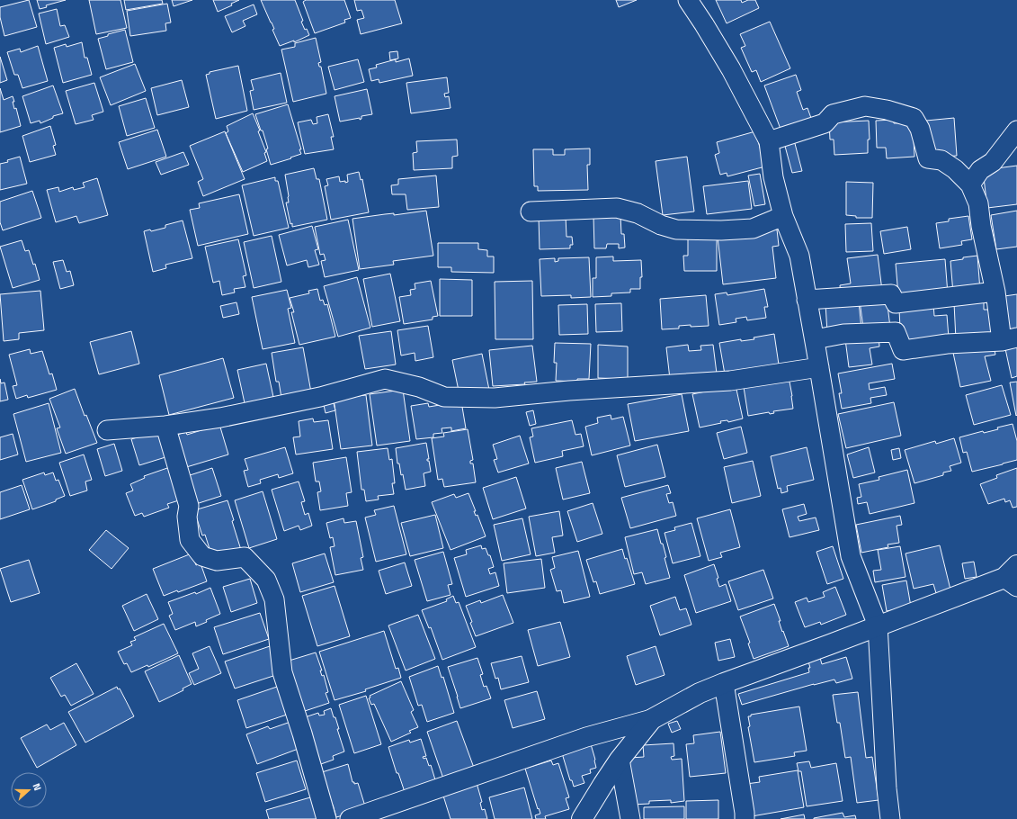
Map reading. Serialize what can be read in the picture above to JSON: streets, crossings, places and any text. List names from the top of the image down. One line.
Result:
{"north":"right"}
